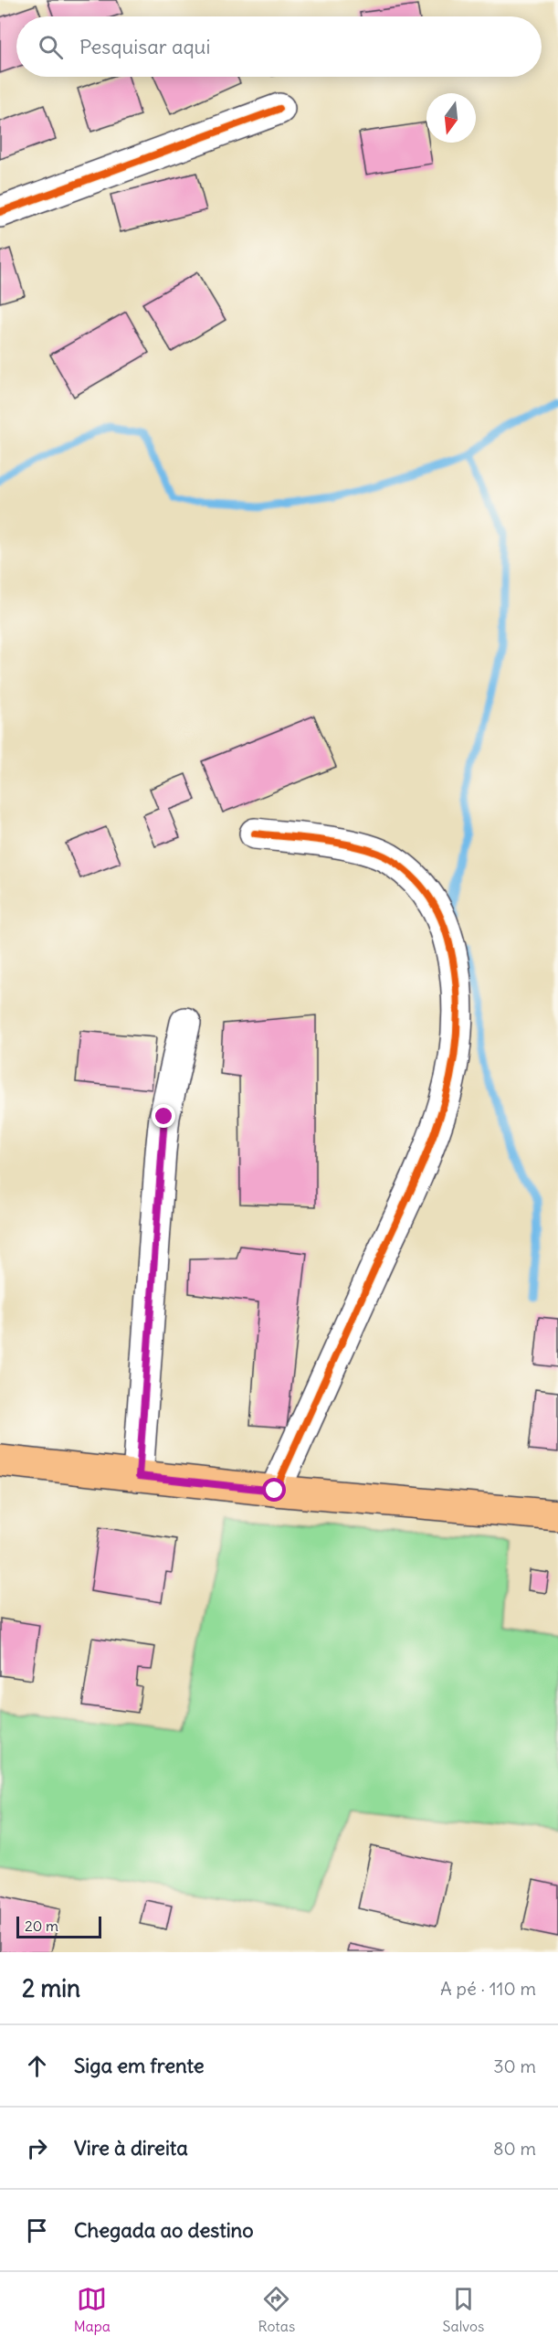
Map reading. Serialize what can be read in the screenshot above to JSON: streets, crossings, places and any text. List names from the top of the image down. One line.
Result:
{"scale_bar":"20 m","north":"bottom","page":{"search":"Pesquisar aqui","scale":"20 m","heading":["2 min","A pé · 110 m"],"list":[["Siga em frente","30 m"],["Vire à direita","80 m"],"Chegada ao destino"],"nav":["Mapa","Rotas","Salvos"]}}
